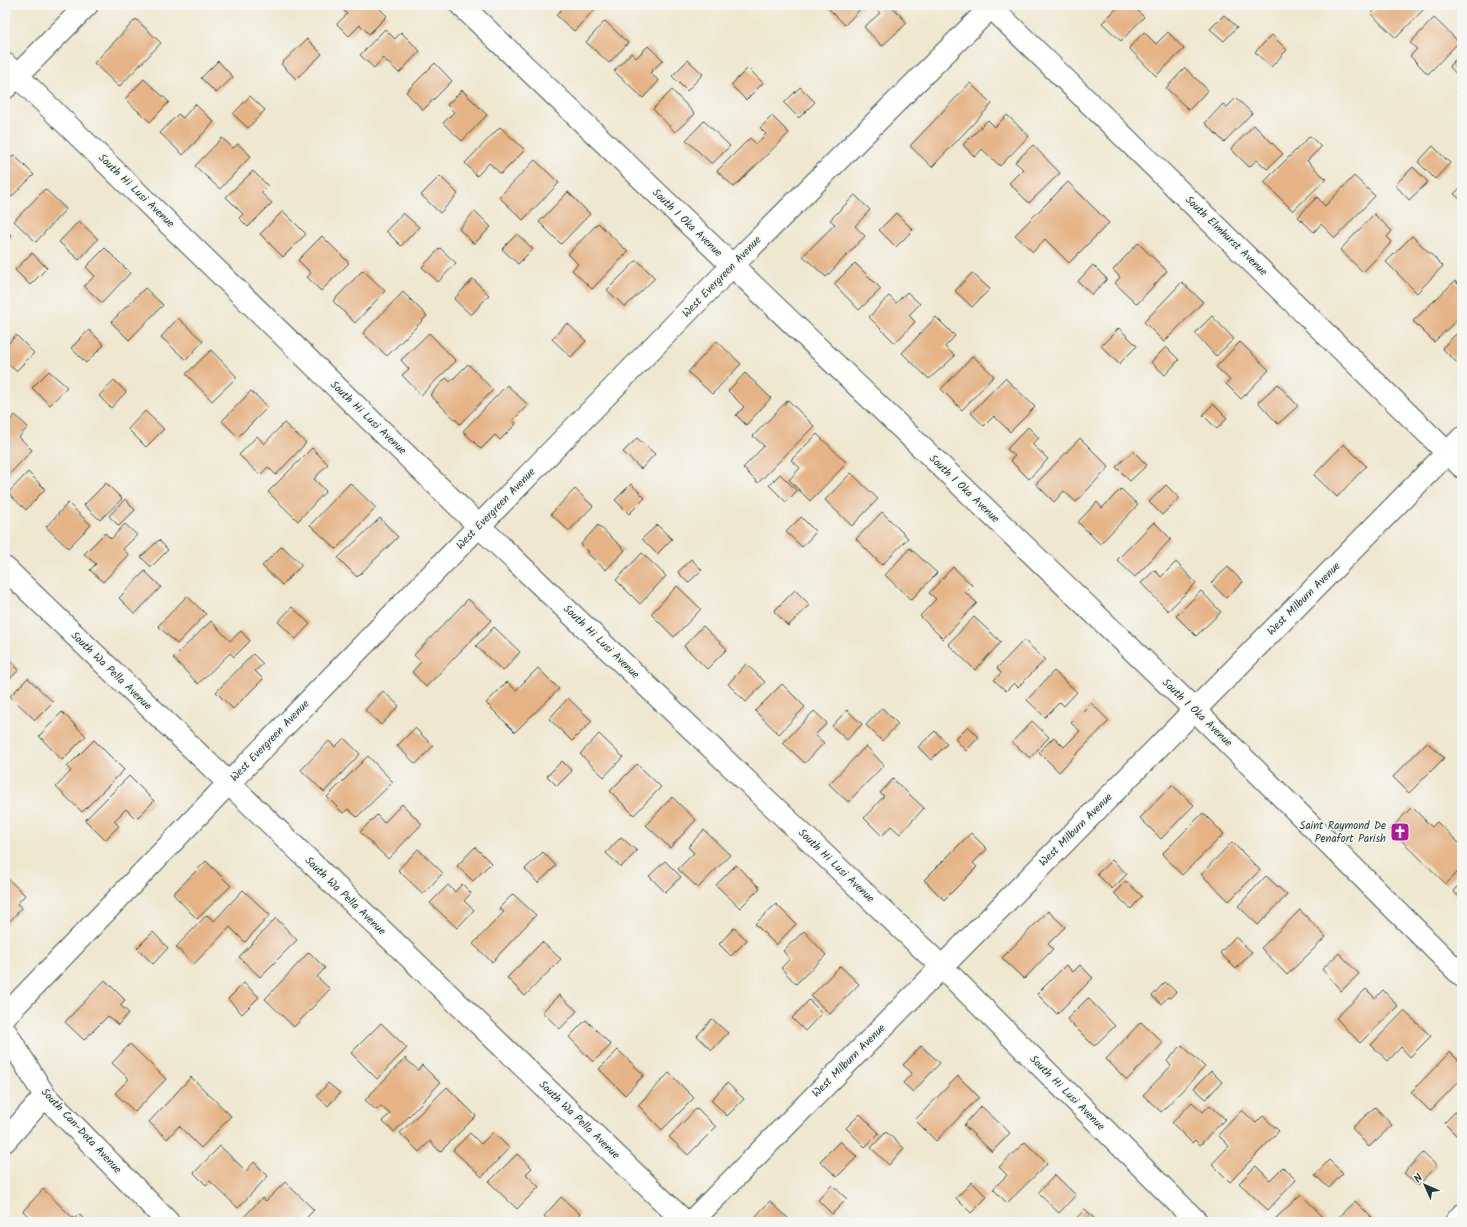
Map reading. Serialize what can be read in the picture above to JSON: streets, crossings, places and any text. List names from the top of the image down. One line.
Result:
{"streets":{"street":["South Hi Lusi Avenue","South I Oka Avenue","South Elmhurst Avenue","West Evergreen Avenue","West Milburn Avenue","South Wa Pella Avenue","South Can-Dota Avenue"]},"crossings":[["South Hi Lusi Avenue","West Evergreen Avenue"],["South Hi Lusi Avenue","West Milburn Avenue"],["South I Oka Avenue","West Evergreen Avenue"],["South I Oka Avenue","West Milburn Avenue"],["South Elmhurst Avenue","West Evergreen Avenue"],["South Elmhurst Avenue","West Milburn Avenue"],["West Evergreen Avenue","South Wa Pella Avenue"]],"places":{"church":["Saint Raymond De Penafort Parish"]},"north":"top left"}
